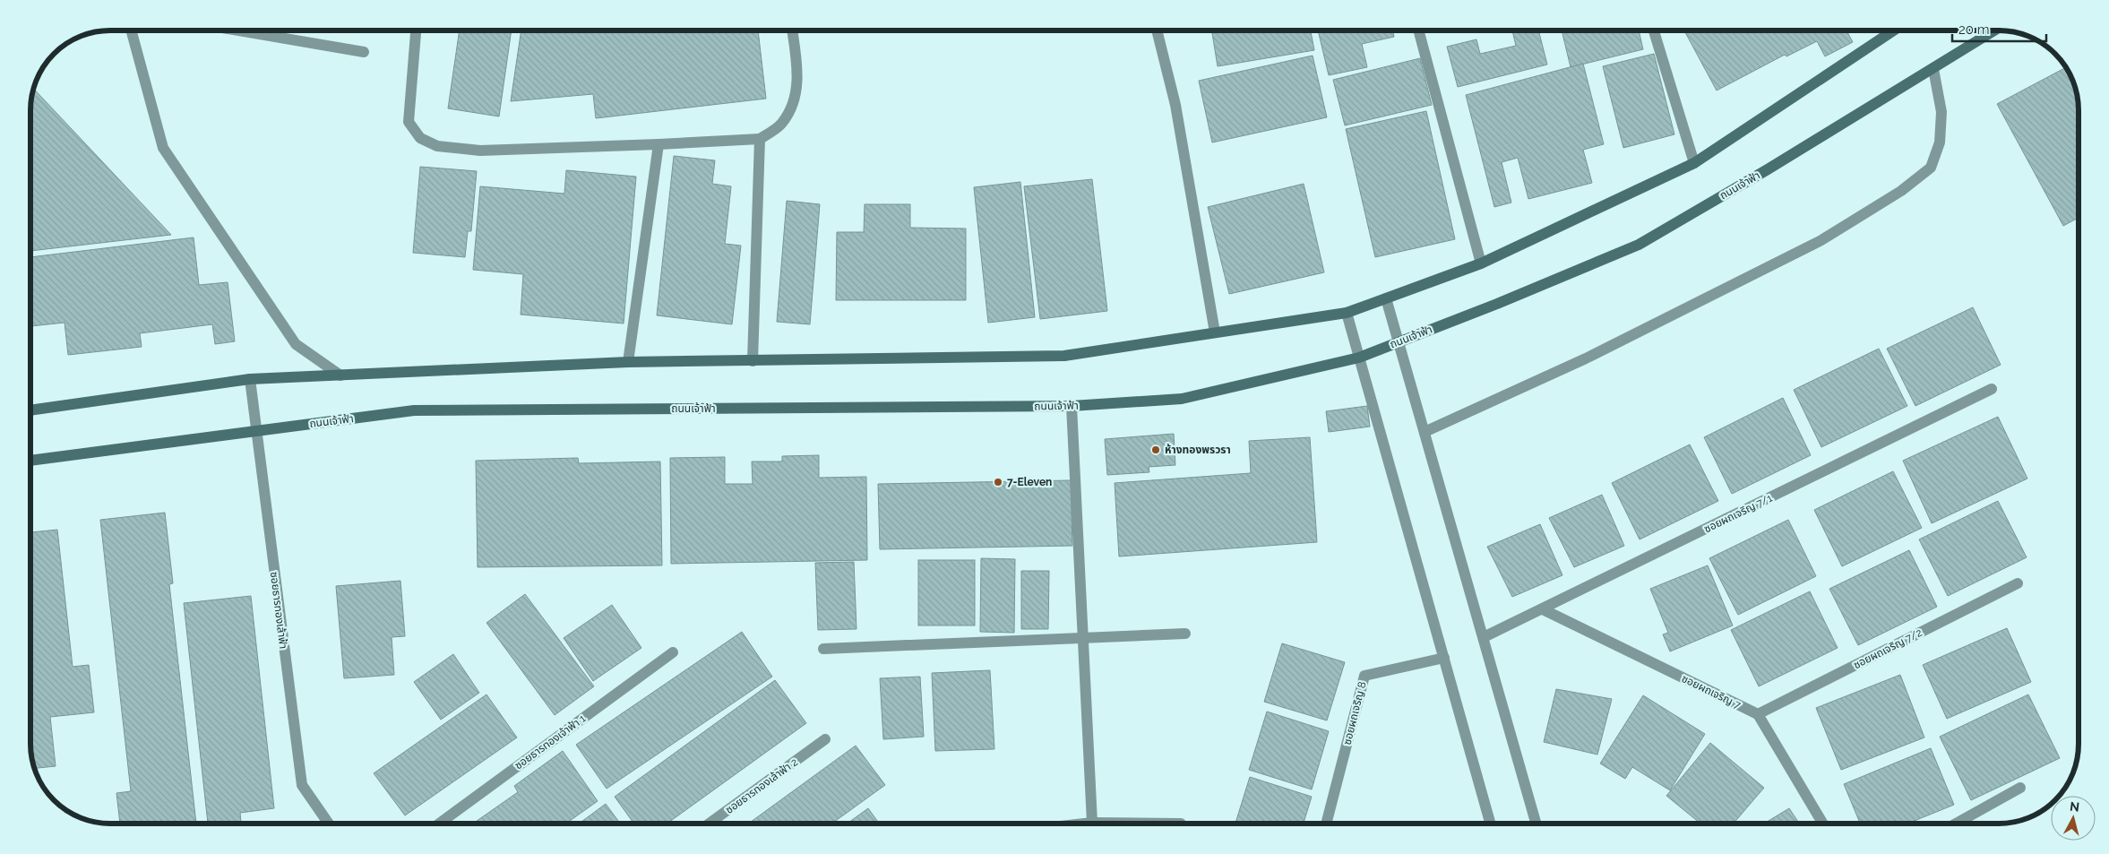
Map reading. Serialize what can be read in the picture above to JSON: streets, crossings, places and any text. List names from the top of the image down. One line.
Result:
{"streets":{"main road":["ถนนเจ้าฟ้า"],"street":["ซอยผถเจริญ 7/1","ซอยธารทองเล้าฟ้า","ซอยผถเจริญ 7/2","ซอยผถเจริญ 7","ซอยผถเจริญ 8","ซอยธารทองเจ้าฟ้า 1","ซอยธารทองเล้าฟ้า 2"]},"crossings":[["ถนนเจ้าฟ้า","ซอยธารทองเล้าฟ้า"],["ซอยผถเจริญ 7/1","ซอยผถเจริญ 7"],["ซอยผถเจริญ 7/2","ซอยผถเจริญ 7"]],"places":["ห้างทองพรวรา","7-Eleven"],"scale_bar":"20 m","north":"top"}
